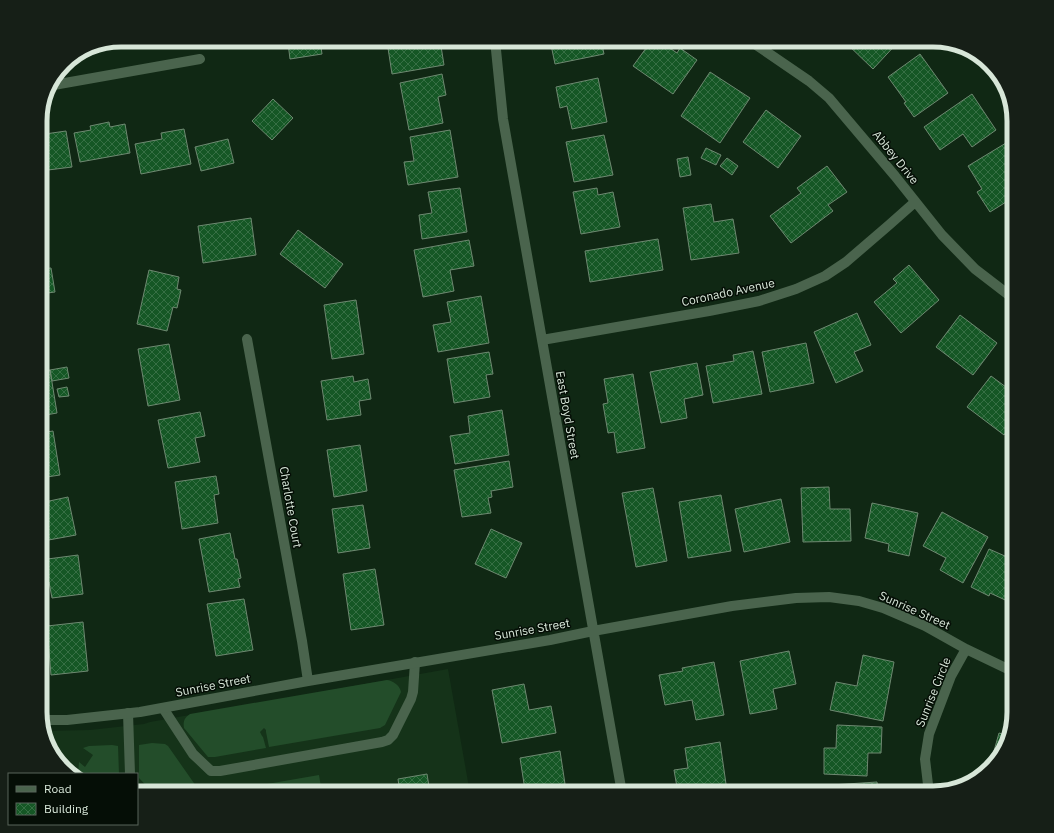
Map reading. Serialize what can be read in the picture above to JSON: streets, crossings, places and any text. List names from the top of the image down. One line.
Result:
{"streets":{"street":["Abbey Drive","Coronado Avenue","East Boyd Street","Charlotte Court","Sunrise Street","Sunrise Circle"]},"crossings":[["Abbey Drive","Coronado Avenue"],["Coronado Avenue","East Boyd Street"],["East Boyd Street","Sunrise Street"],["Charlotte Court","Sunrise Street"],["Sunrise Street","Sunrise Circle"]],"legend":["Road","Building"]}
